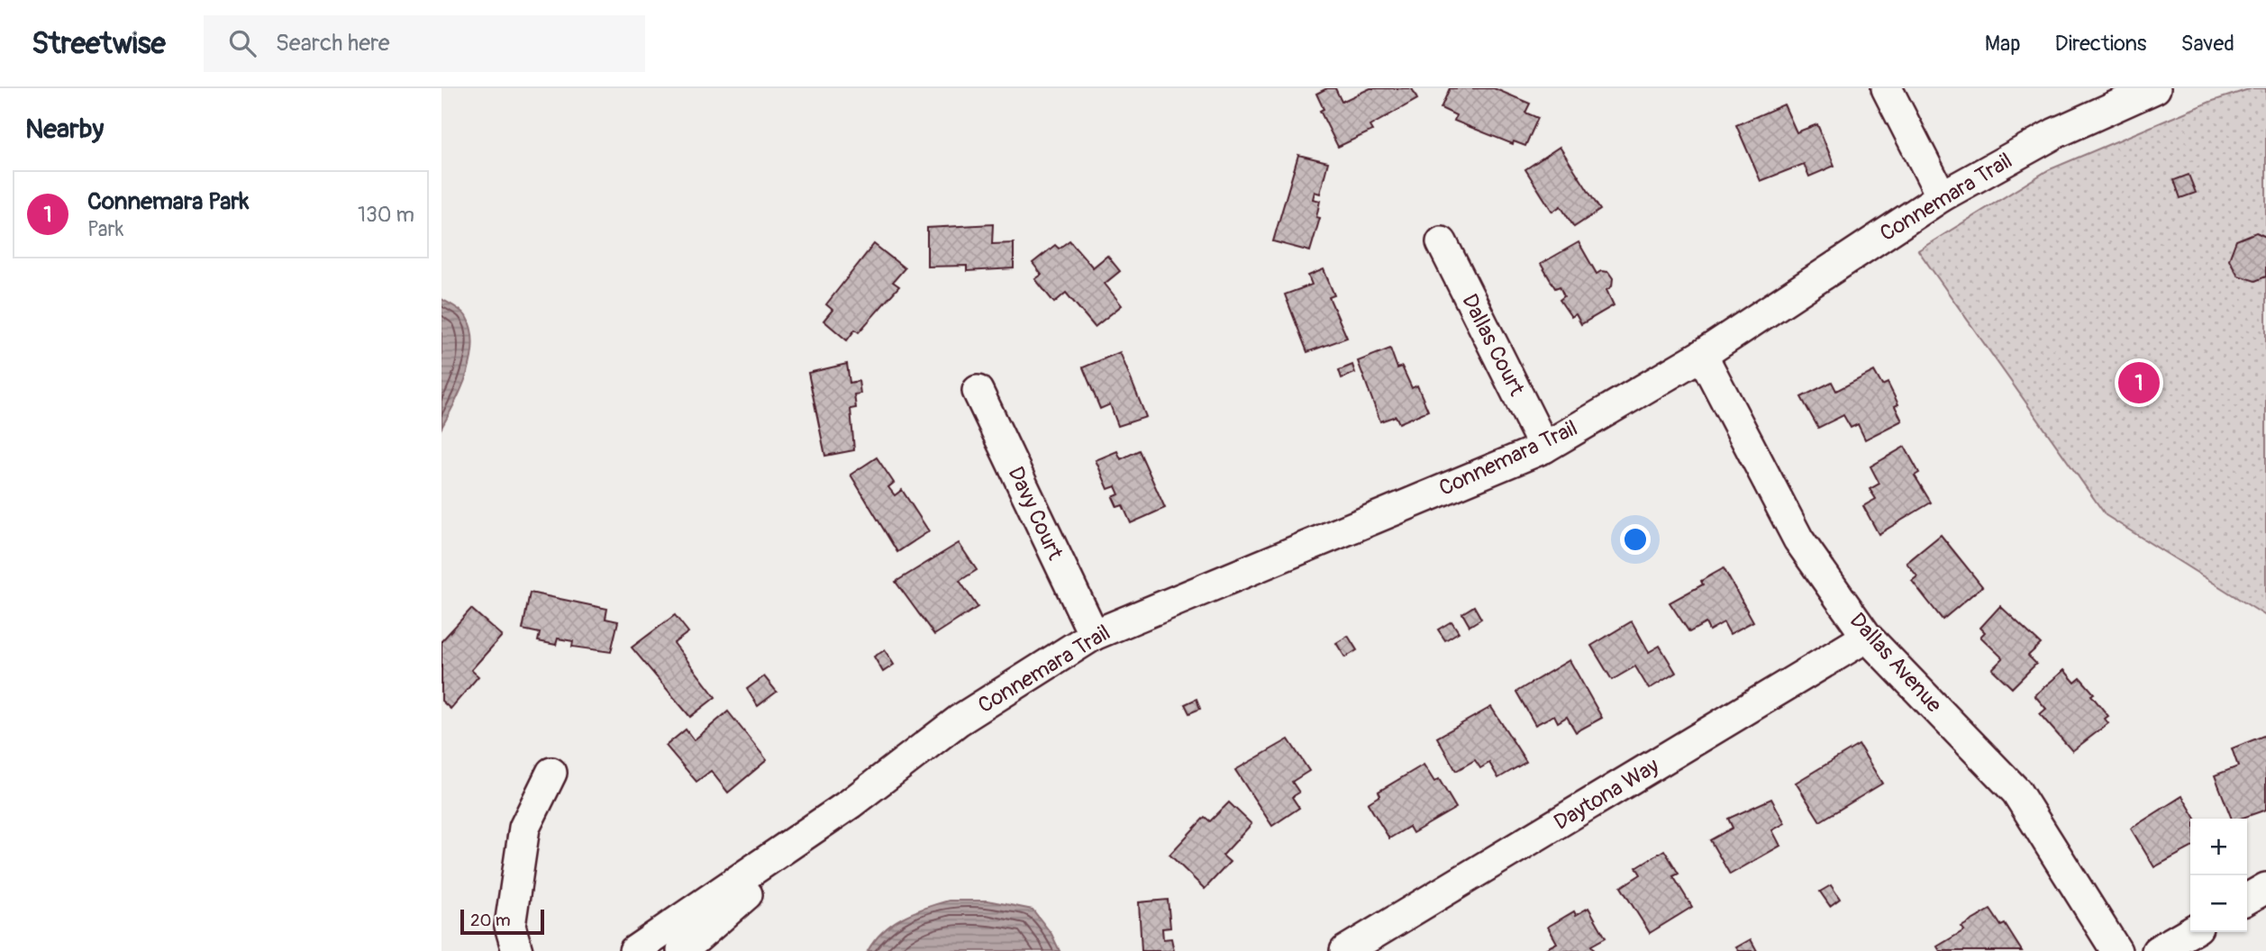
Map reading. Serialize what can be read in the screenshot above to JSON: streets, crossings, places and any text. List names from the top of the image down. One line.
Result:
{"streets":{"street":["Connemara Trail","Dallas Court","Davy Court","Dallas Avenue","Daytona Way"]},"crossings":[["Connemara Trail","Dallas Court"],["Connemara Trail","Davy Court"],["Connemara Trail","Dallas Avenue"],["Dallas Avenue","Daytona Way"]],"scale_bar":"20 m","page":{"header":"Streetwise","search":"Search here","nav":["Map","Directions","Saved"],"heading":"Nearby","list":[{"mark":"1","name":"Connemara Park","note":"Park","value":"130 m"}],"pins":"1","map_buttons":["+","−"],"scale":"20 m"}}
